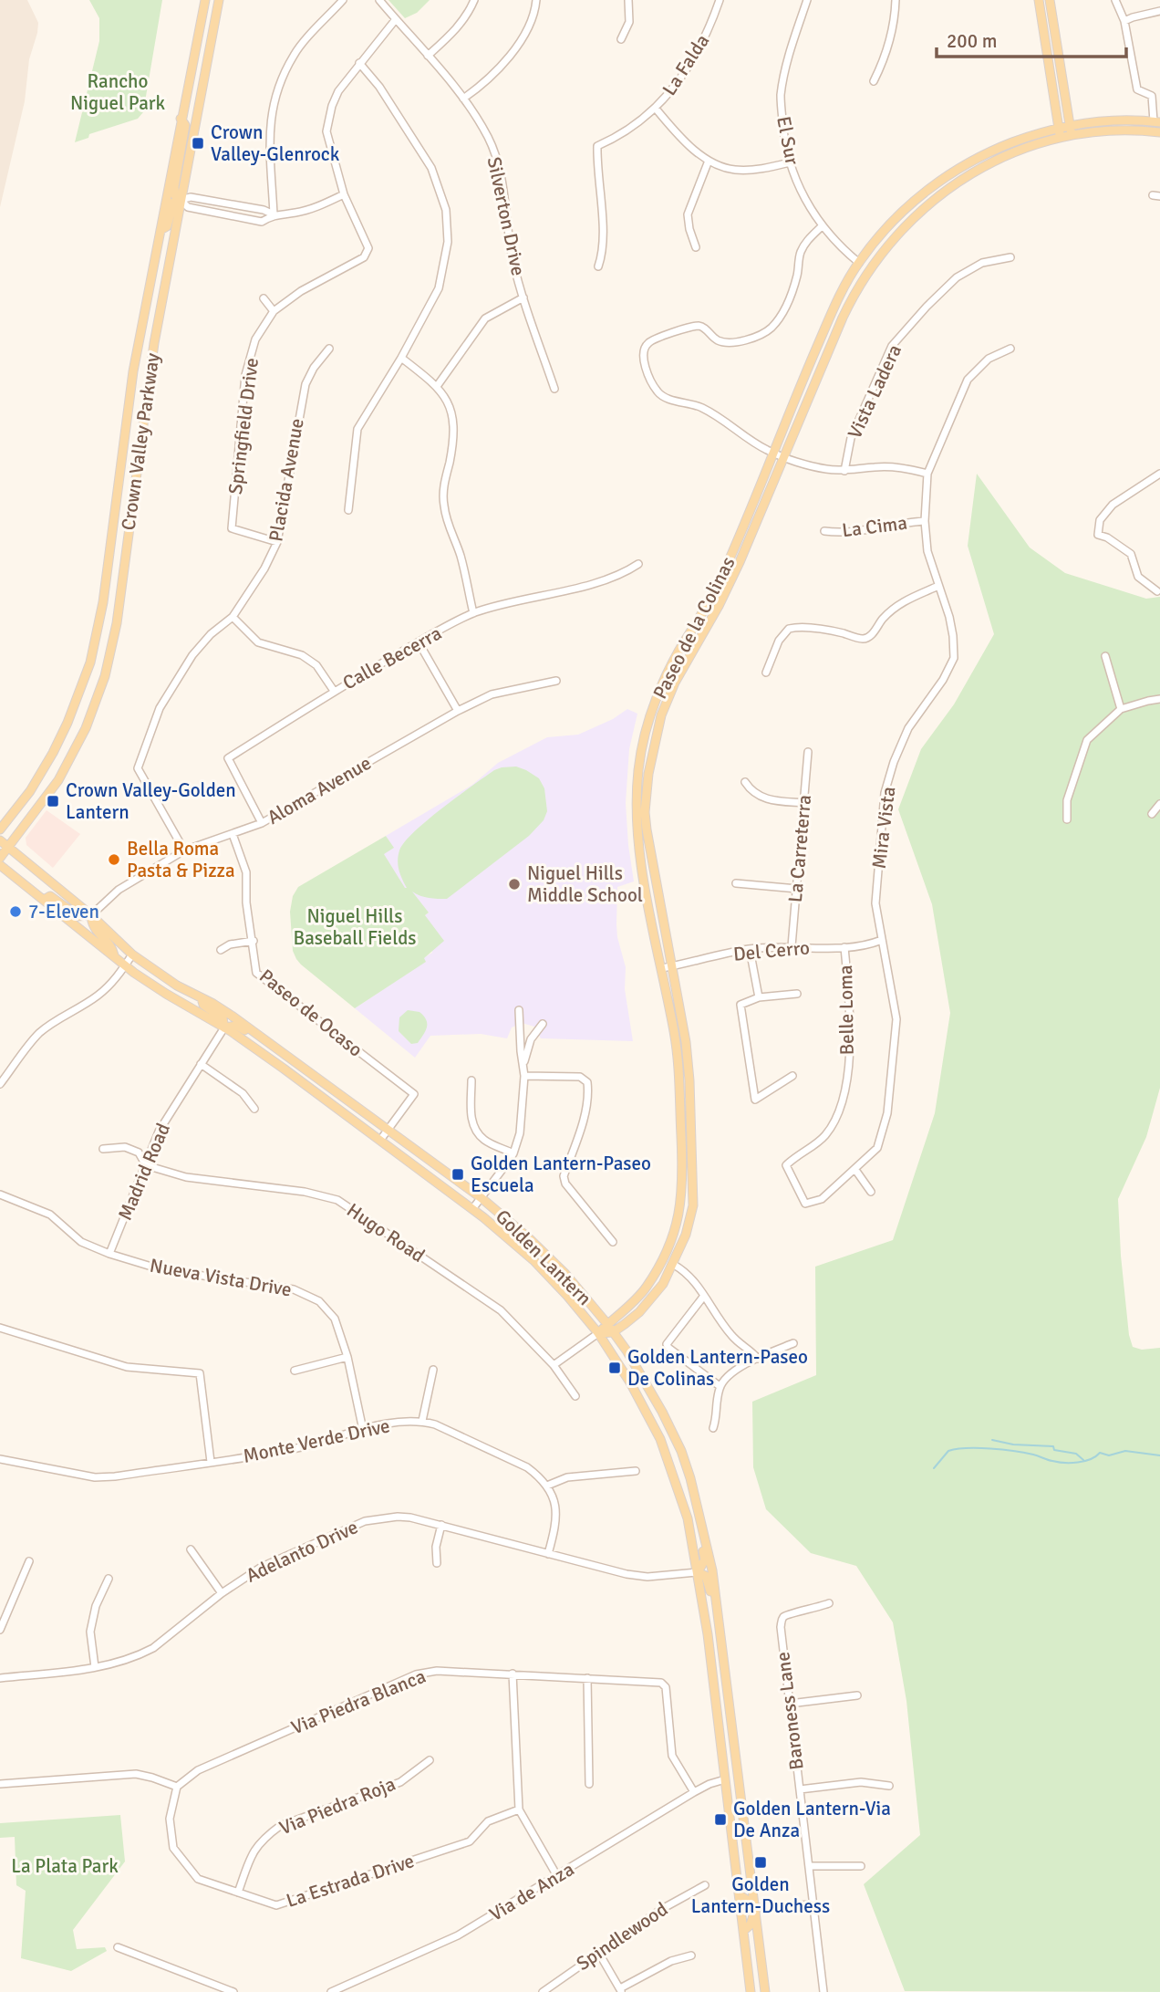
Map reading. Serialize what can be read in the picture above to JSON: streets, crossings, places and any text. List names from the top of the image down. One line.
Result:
{"streets":{"main road":["Crown Valley Parkway","Paseo de la Colinas","Golden Lantern"],"street":["La Falda","El Sur","Silverton Drive","Vista Ladera","Springfield Drive","Placida Avenue","La Cima","Calle Becerra","Aloma Avenue","Mira Vista","La Carreterra","Del Cerro","Belle Loma","Paseo de Ocaso","Madrid Road","Hugo Road","Nueva Vista Drive","Monte Verde Drive","Adelanto Drive","Via Piedra Blanca","Baroness Lane","Via Piedra Roja","La Estrada Drive","Via de Anza","Spindlewood"]},"crossings":[["El Sur","Paseo de la Colinas"],["Silverton Drive","Springfield Drive"],["Springfield Drive","Placida Avenue"],["Crown Valley Parkway","Golden Lantern"],["Placida Avenue","Aloma Avenue"],["La Cima","Mira Vista"],["Paseo de la Colinas","Del Cerro"],["Paseo de la Colinas","Hugo Road"],["Paseo de la Colinas","Golden Lantern"],["Calle Becerra","Aloma Avenue"],["Aloma Avenue","Paseo de Ocaso"],["Aloma Avenue","Golden Lantern"],["Mira Vista","Del Cerro"],["Mira Vista","Belle Loma"],["La Carreterra","Del Cerro"],["Del Cerro","Belle Loma"],["Paseo de Ocaso","Golden Lantern"],["Madrid Road","Hugo Road"],["Madrid Road","Golden Lantern"],["Madrid Road","Nueva Vista Drive"],["Golden Lantern","Adelanto Drive"],["Golden Lantern","Via de Anza"],["Nueva Vista Drive","Monte Verde Drive"],["Via Piedra Blanca","La Estrada Drive"],["Via Piedra Blanca","Via de Anza"],["Via Piedra Roja","La Estrada Drive"]],"parks":["Rancho Niguel Park","Niguel Hills Baseball Fields","La Plata Park"],"places":{"transit":["Crown Valley-Glenrock","Crown Valley-Golden Lantern","Golden Lantern-Paseo Escuela","Golden Lantern-Paseo De Colinas","Golden Lantern-Via De Anza","Golden Lantern-Duchess"],"other":["Bella Roma Pasta & Pizza","Niguel Hills Middle School","7-Eleven"]},"scale_bar":"200 m"}
